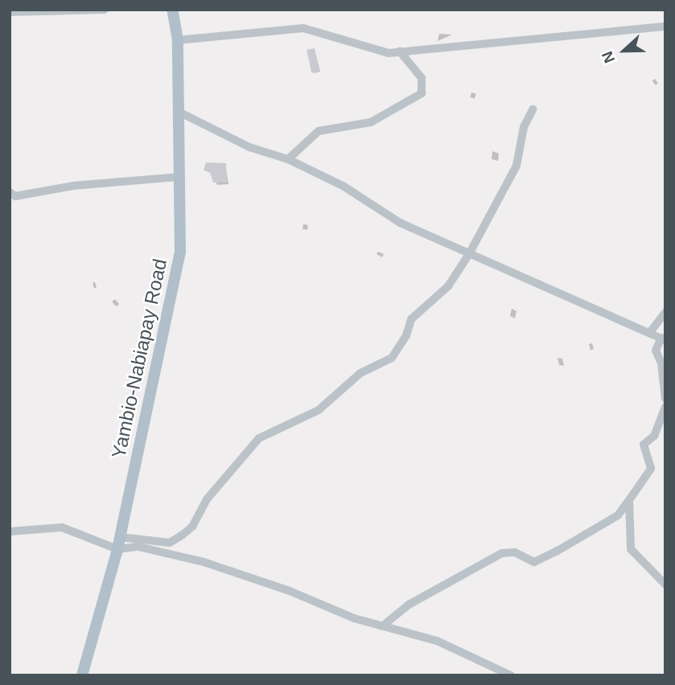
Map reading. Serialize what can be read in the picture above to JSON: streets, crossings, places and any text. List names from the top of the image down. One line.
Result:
{"streets":{"main road":["Yambio-Nabiapay Road"]},"north":"left"}
